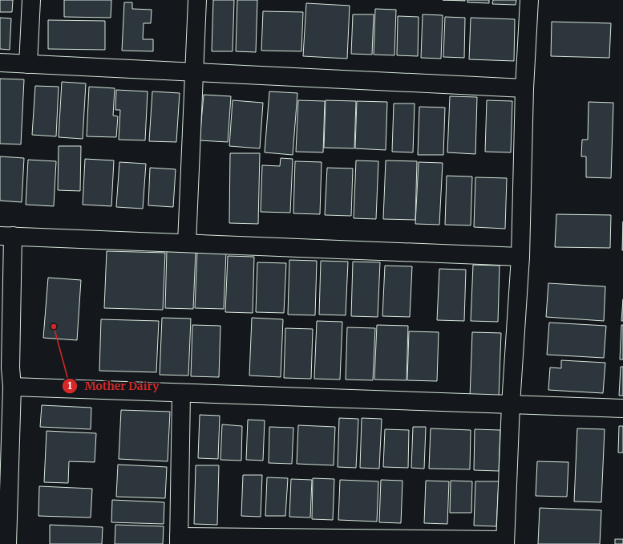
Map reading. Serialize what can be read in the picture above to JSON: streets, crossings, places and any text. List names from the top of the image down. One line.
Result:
{"places":["Mother Dairy"]}
